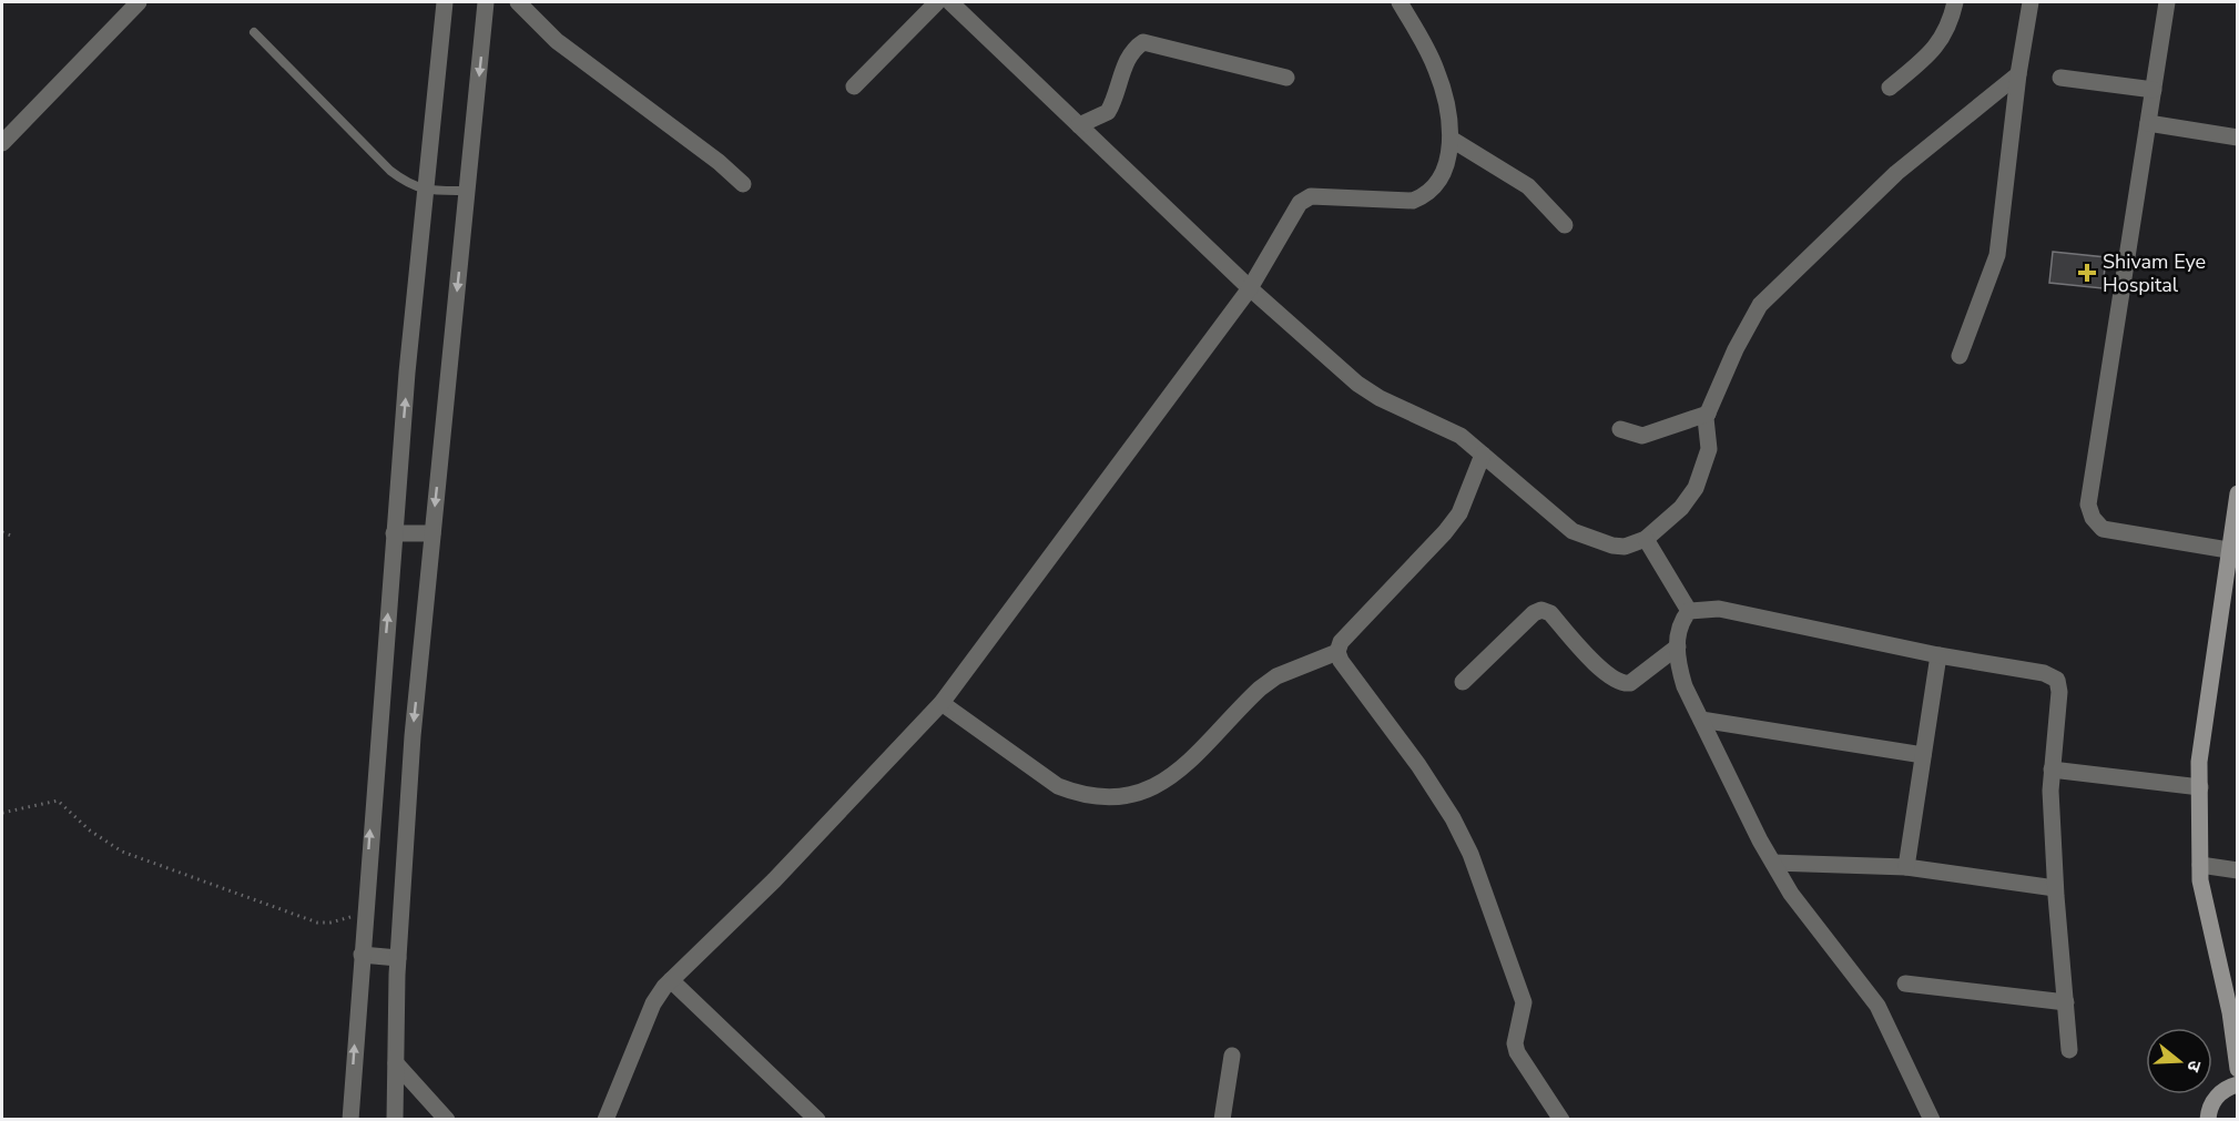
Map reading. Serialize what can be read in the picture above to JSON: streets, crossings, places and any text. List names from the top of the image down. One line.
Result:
{"places":{"health":["Shivam Eye Hospital"]},"north":"right"}
